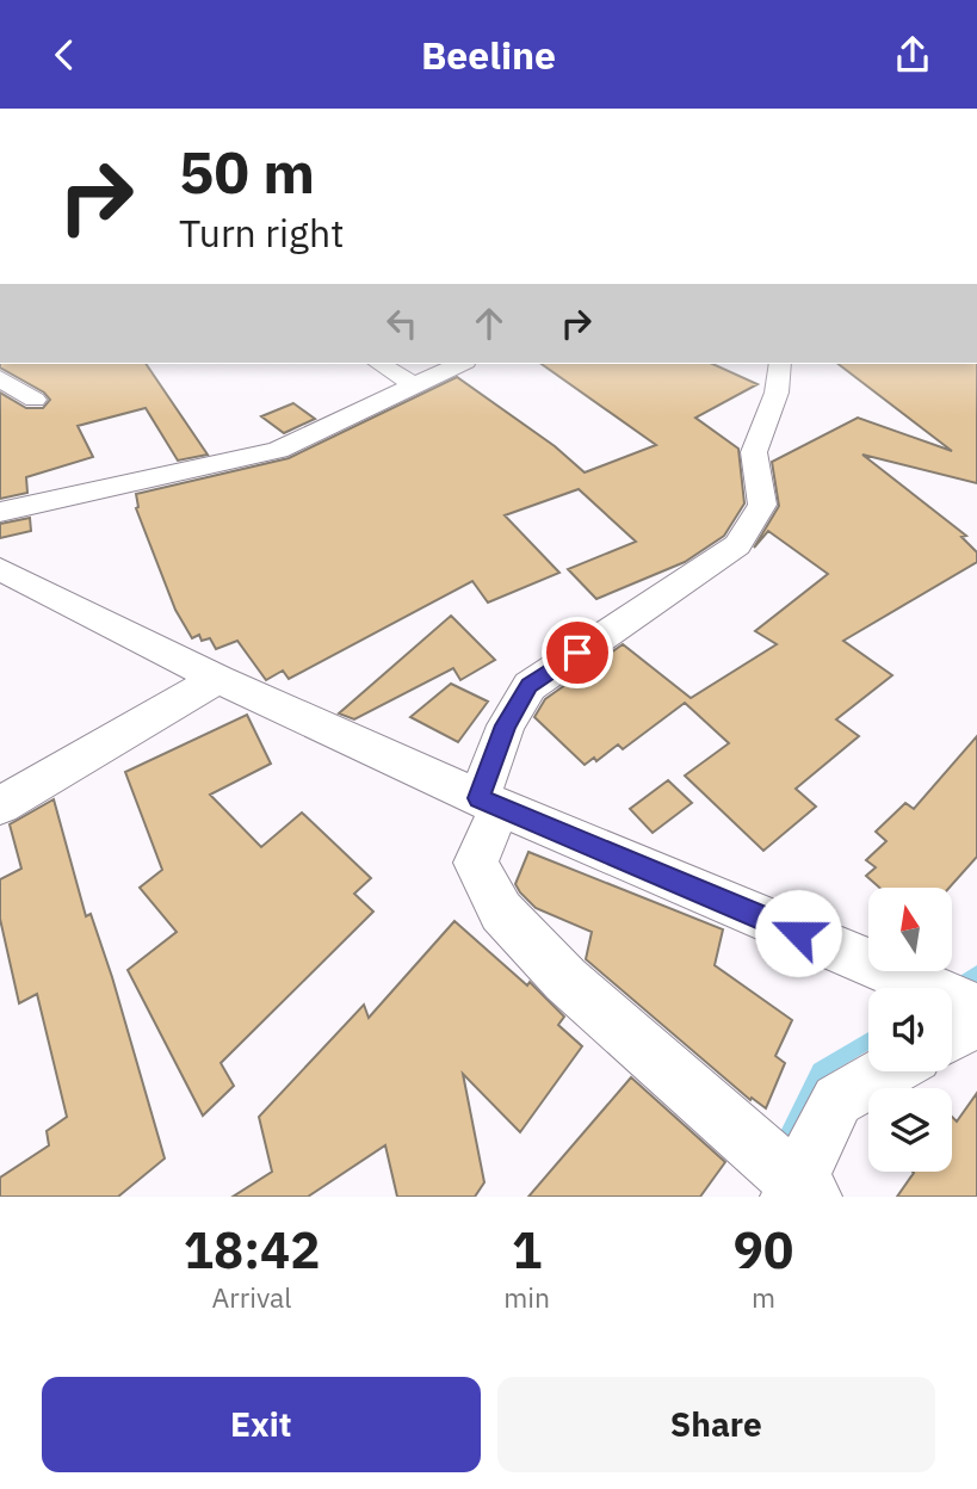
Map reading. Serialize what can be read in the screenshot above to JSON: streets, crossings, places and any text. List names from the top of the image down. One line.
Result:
{"north":"top","page":{"header":"Beeline","turn":["50 m","Turn right"],"eta":["18:42","Arrival","1","min","90","m"],"buttons":["Exit","Share"]}}
